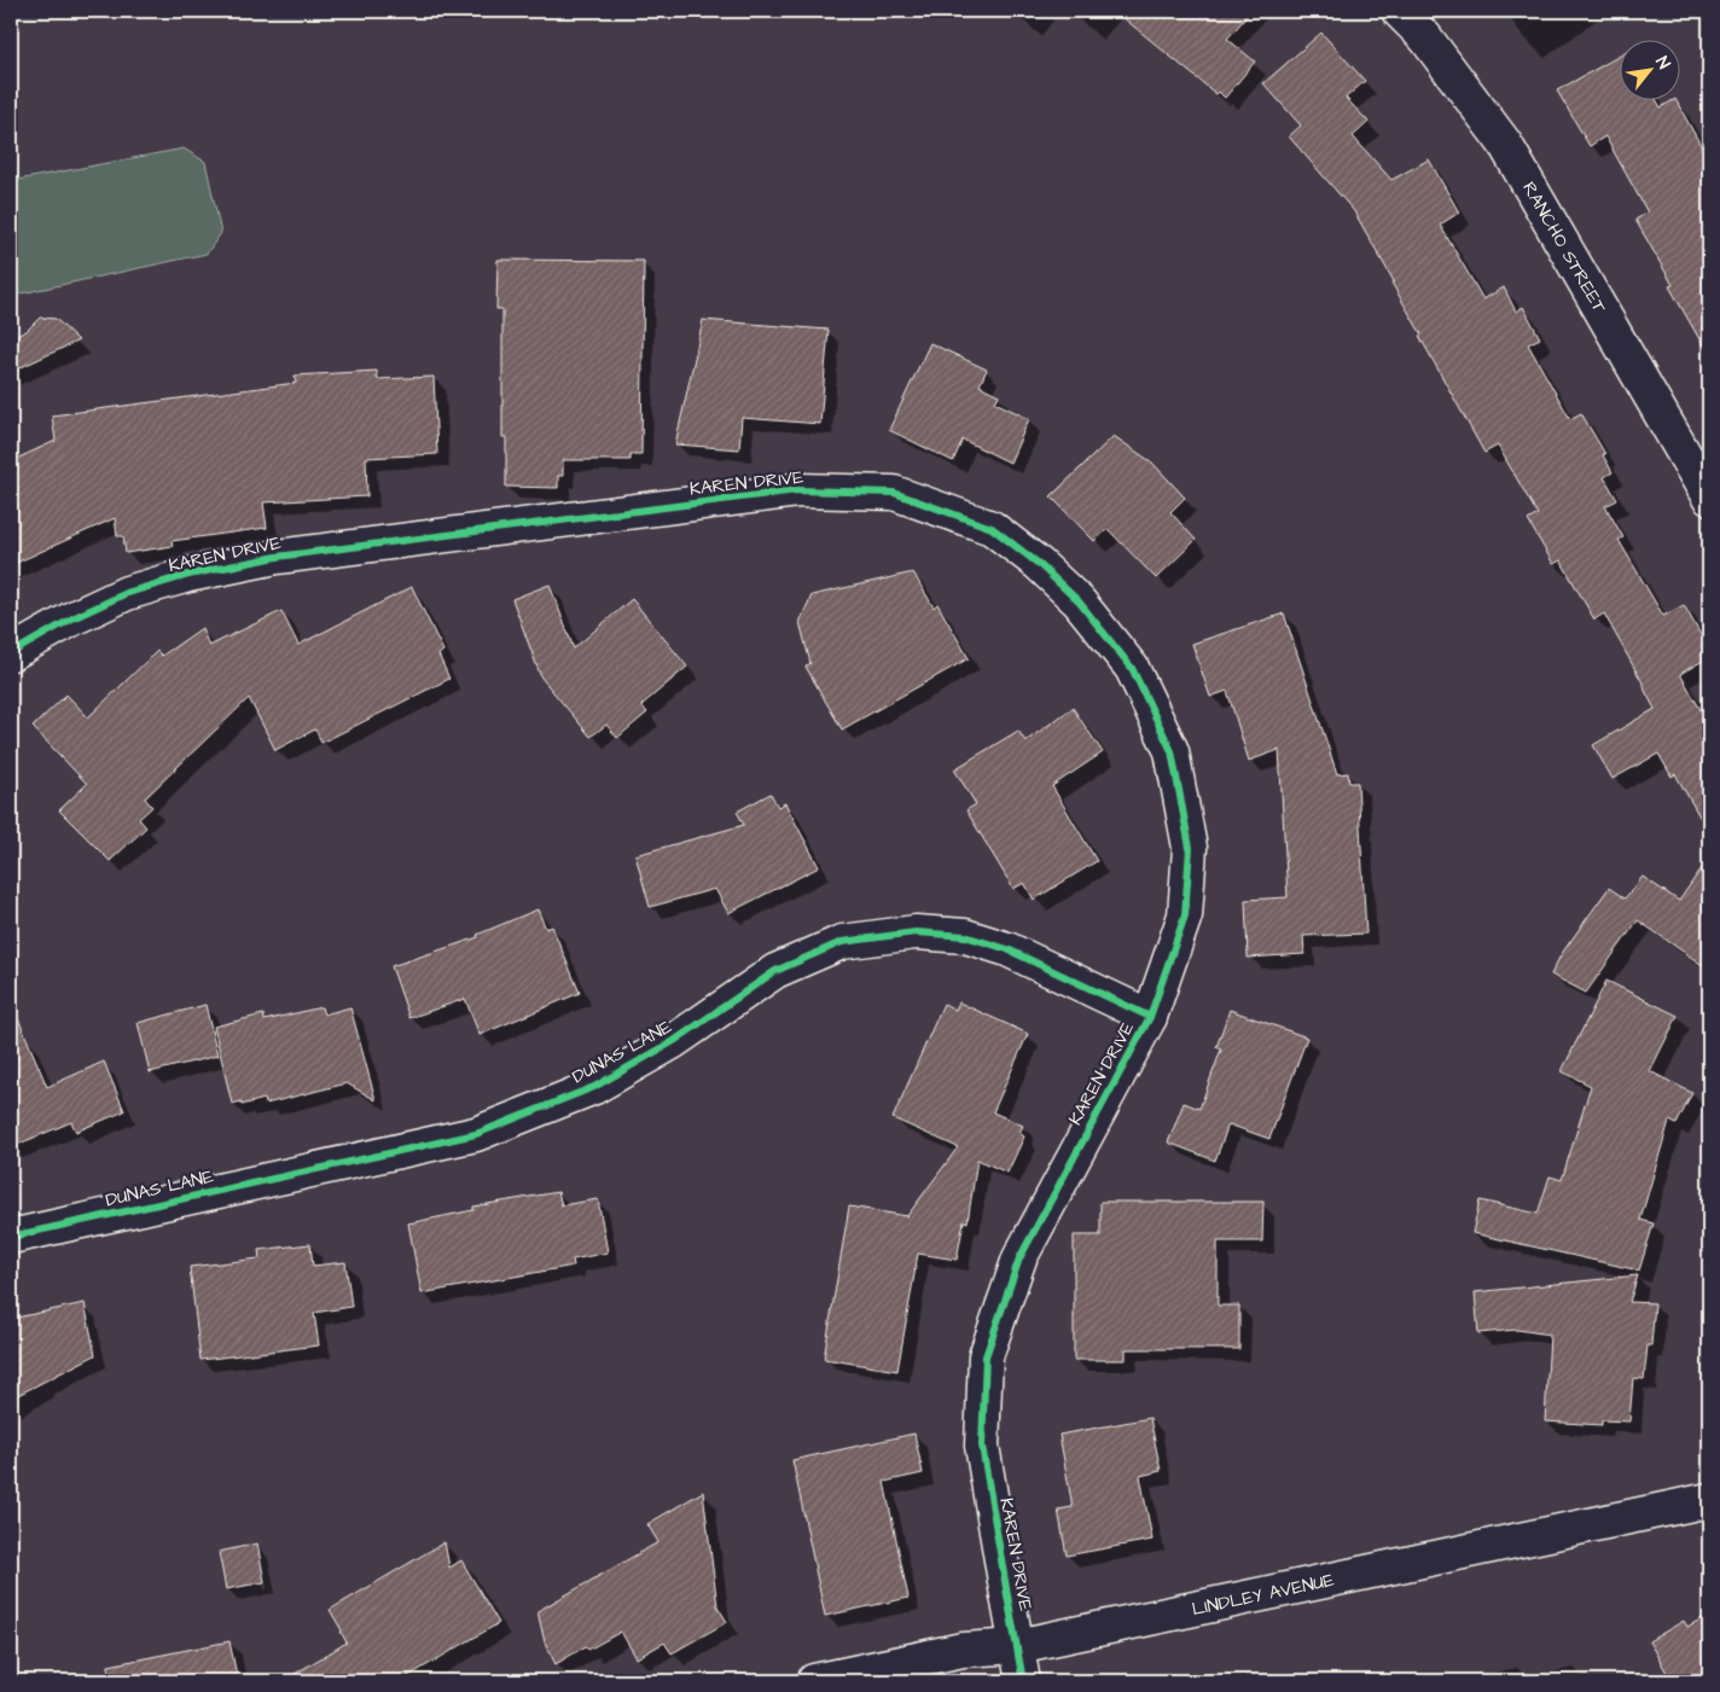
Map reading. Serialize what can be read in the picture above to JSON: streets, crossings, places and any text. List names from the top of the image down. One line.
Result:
{"streets":{"street":["RANCHO STREET","KAREN DRIVE","DUNAS LANE","LINDLEY AVENUE"]},"crossings":[["KAREN DRIVE","DUNAS LANE"],["KAREN DRIVE","LINDLEY AVENUE"]],"north":"top right"}
